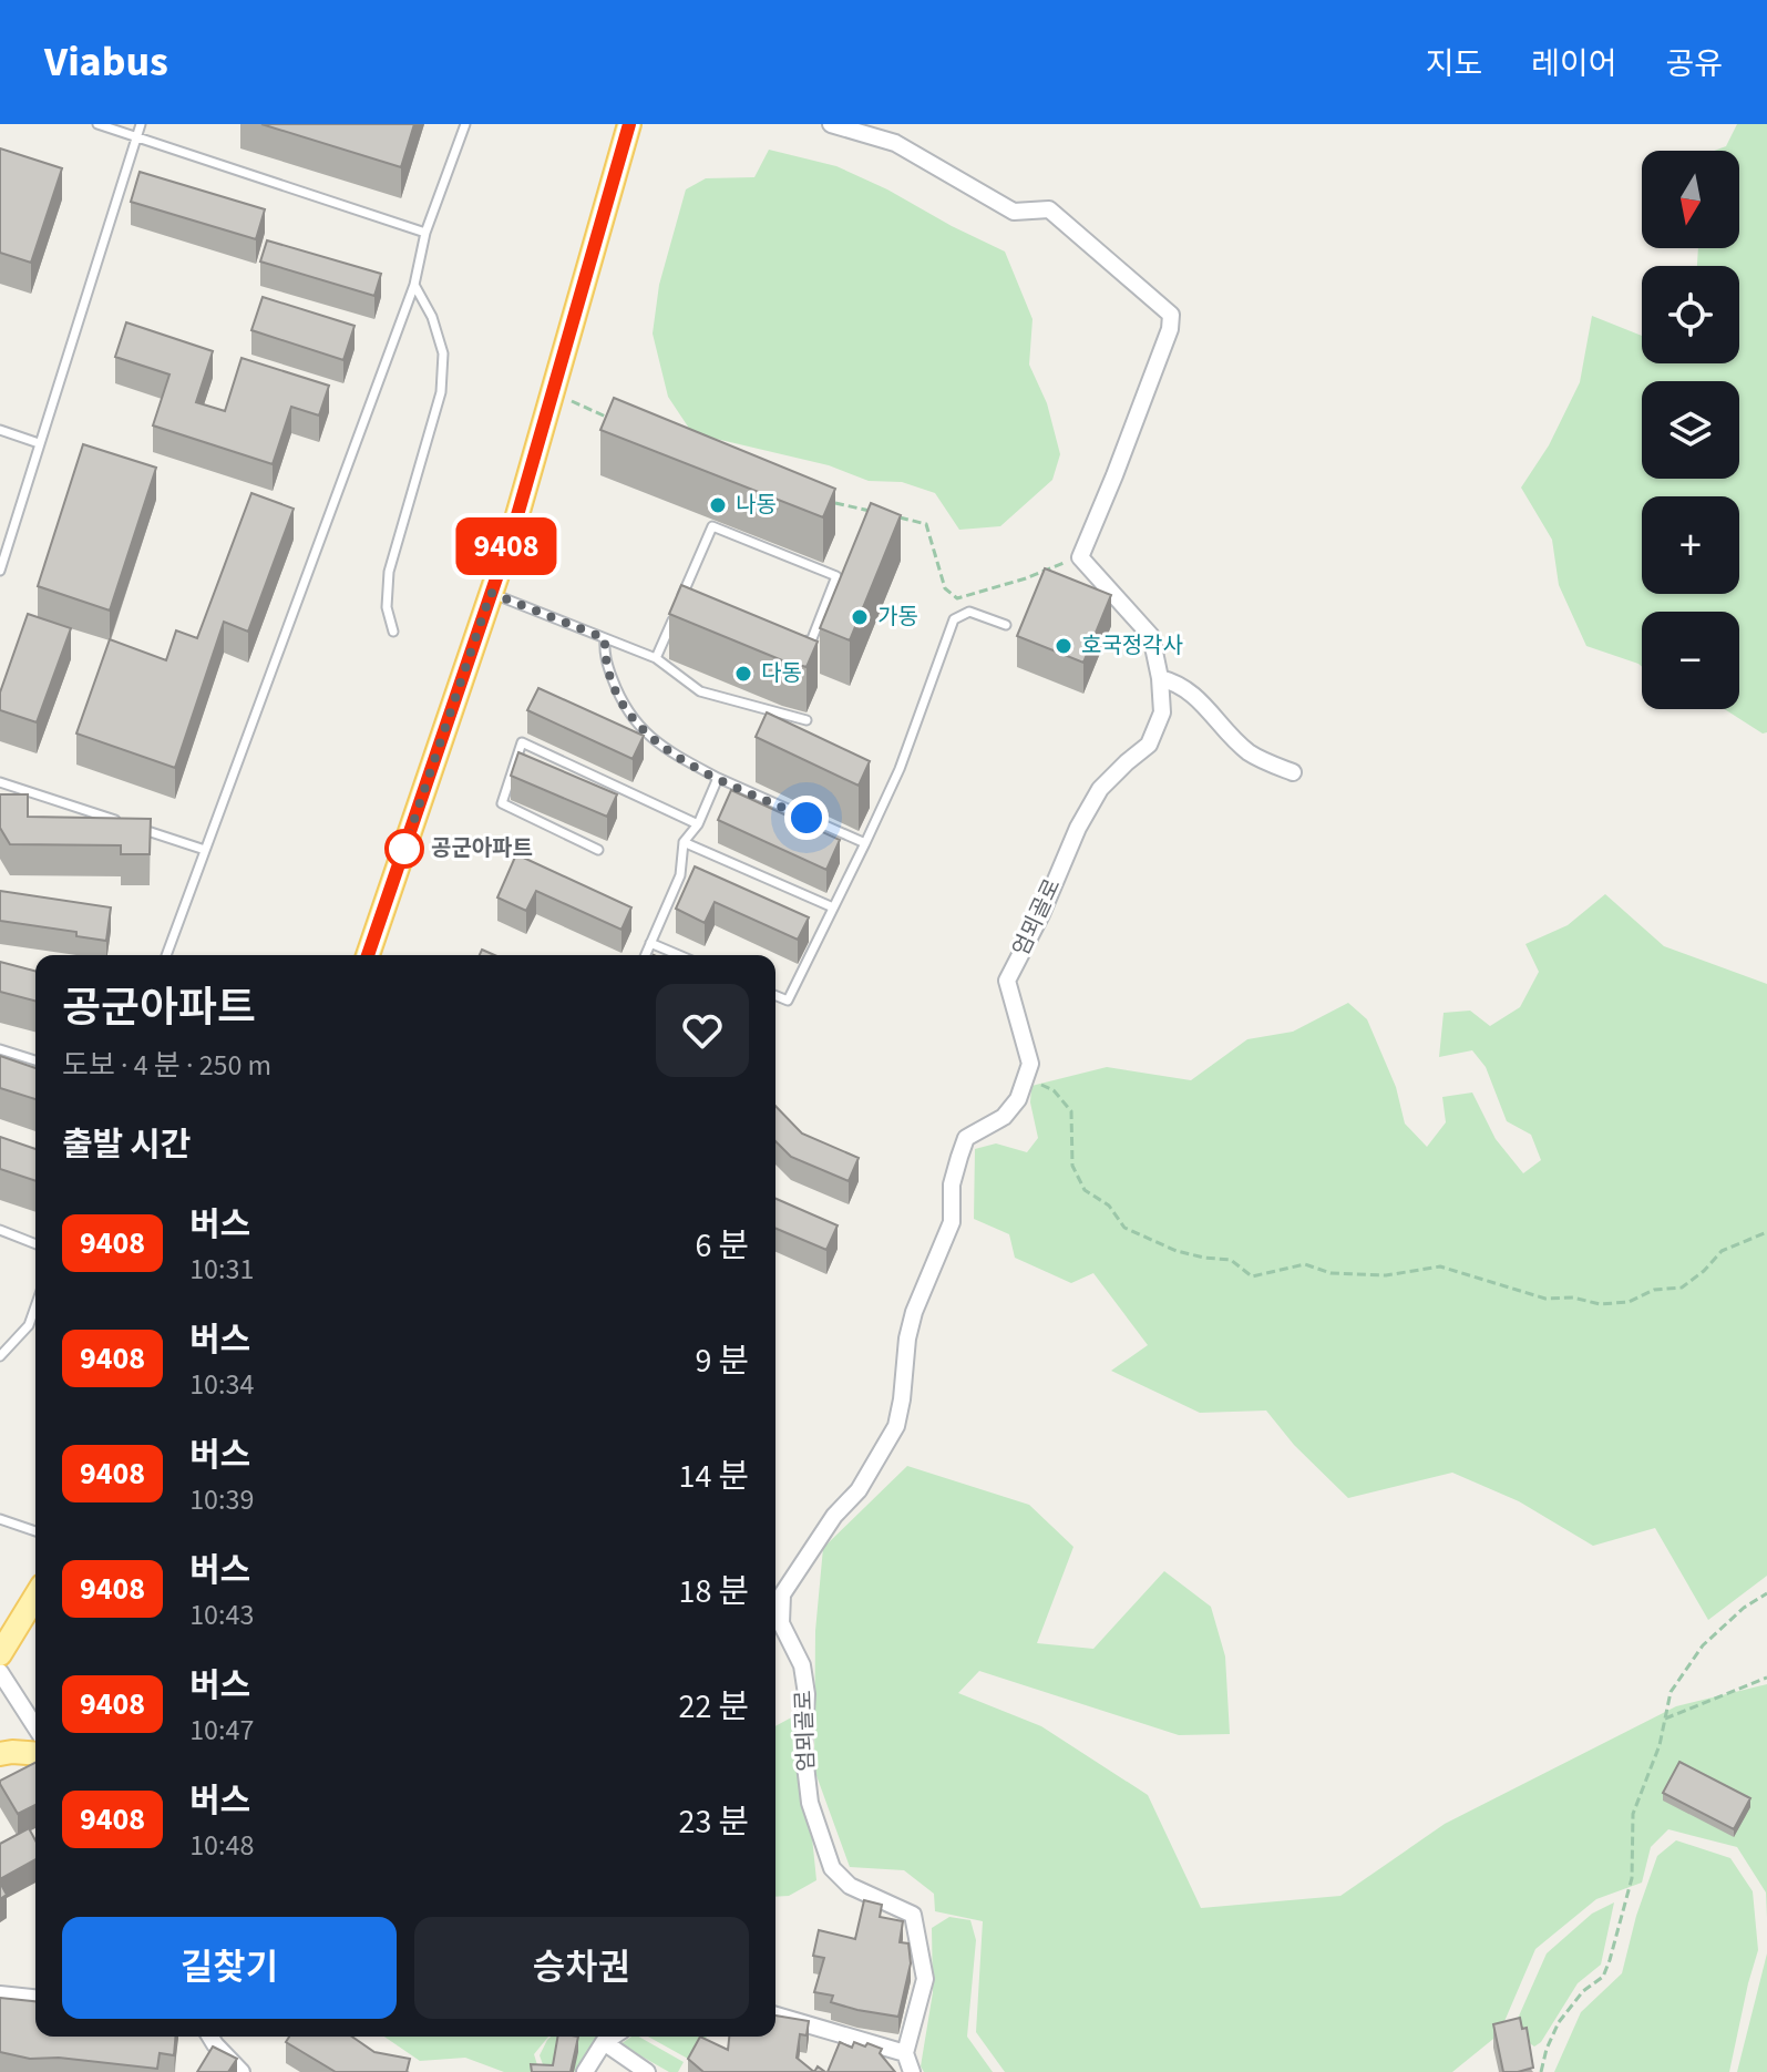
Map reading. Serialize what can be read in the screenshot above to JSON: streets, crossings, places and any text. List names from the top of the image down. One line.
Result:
{"streets":{"street":["엄뫼골로"]},"places":["나동","가동","호국정각사","다동","공군아파트"],"lines":["bus line 9408"],"north":"bottom","page":{"header":"Viabus","nav":["지도","레이어","공유"],"on_map":"9408","map_buttons":["+","−"],"heading":[["공군아파트","도보 · 4 분 · 250 m"],"출발 시간"],"list":[{"mark":"9408","name":"버스","note":"10:31","value":"6 분"},{"mark":"9408","name":"버스","note":"10:34","value":"9 분"},{"mark":"9408","name":"버스","note":"10:39","value":"14 분"},{"mark":"9408","name":"버스","note":"10:43","value":"18 분"},{"mark":"9408","name":"버스","note":"10:47","value":"22 분"},{"mark":"9408","name":"버스","note":"10:48","value":"23 분"}],"buttons":["길찾기","승차권"]}}
